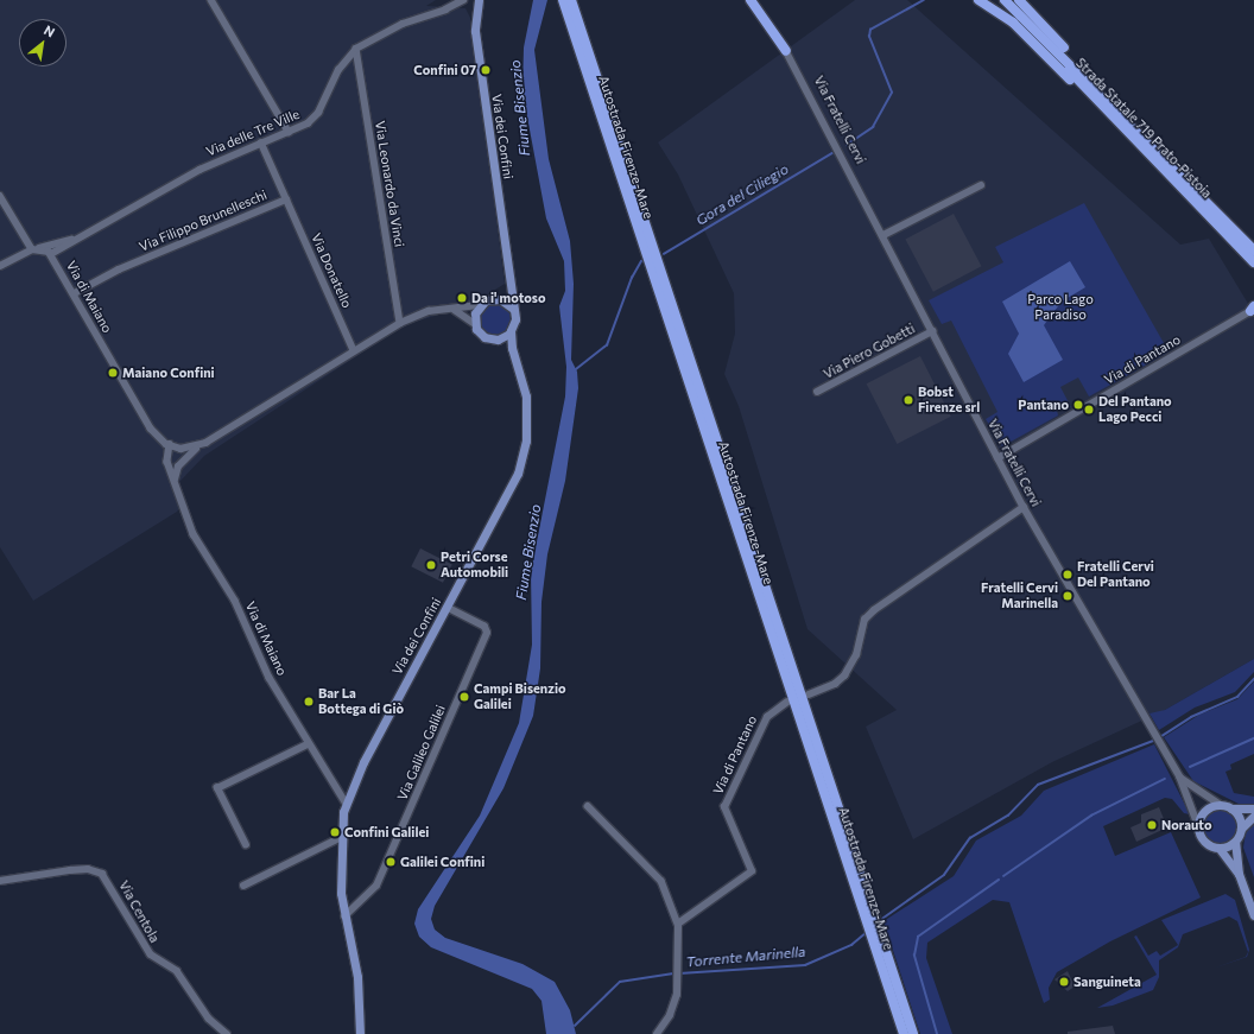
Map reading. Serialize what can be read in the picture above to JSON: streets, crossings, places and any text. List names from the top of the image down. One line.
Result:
{"streets":{"highway":["Strada Statale 719 Prato-Pistoia","Autostrada Firenze-Mare"],"main road":["Via Fratelli Cervi","Via dei Confini"],"street":["Via delle Tre Ville","Via Leonardo da Vinci","Via Filippo Brunelleschi","Via Donatello","Via di Maiano","Via Piero Gobetti","Via di Pantano","Via Galileo Galilei","Via Centola"]},"crossings":[["Via Fratelli Cervi","Via Piero Gobetti"],["Via Fratelli Cervi","Via di Pantano"],["Via delle Tre Ville","Via Leonardo da Vinci"],["Via delle Tre Ville","Via Filippo Brunelleschi"],["Via delle Tre Ville","Via di Maiano"],["Via dei Confini","Via di Maiano"],["Via dei Confini","Via Galileo Galilei"],["Via Filippo Brunelleschi","Via Donatello"],["Via Filippo Brunelleschi","Via di Maiano"]],"water":["Fiume Bisenzio","Gora del Ciliegio","Torrente Marinella"],"parks":["Parco Lago Paradiso"],"places":["Confini 07","Da i' motoso","Maiano Confini","Bobst Firenze srl","Pantano","Del Pantano Lago Pecci","Petri Corse Automobili","Fratelli Cervi Del Pantano","Fratelli Cervi Marinella","Campi Bisenzio Galilei","Bar La Bottega di Giò","Norauto","Confini Galilei","Galilei Confini","Sanguineta"],"north":"top right"}
